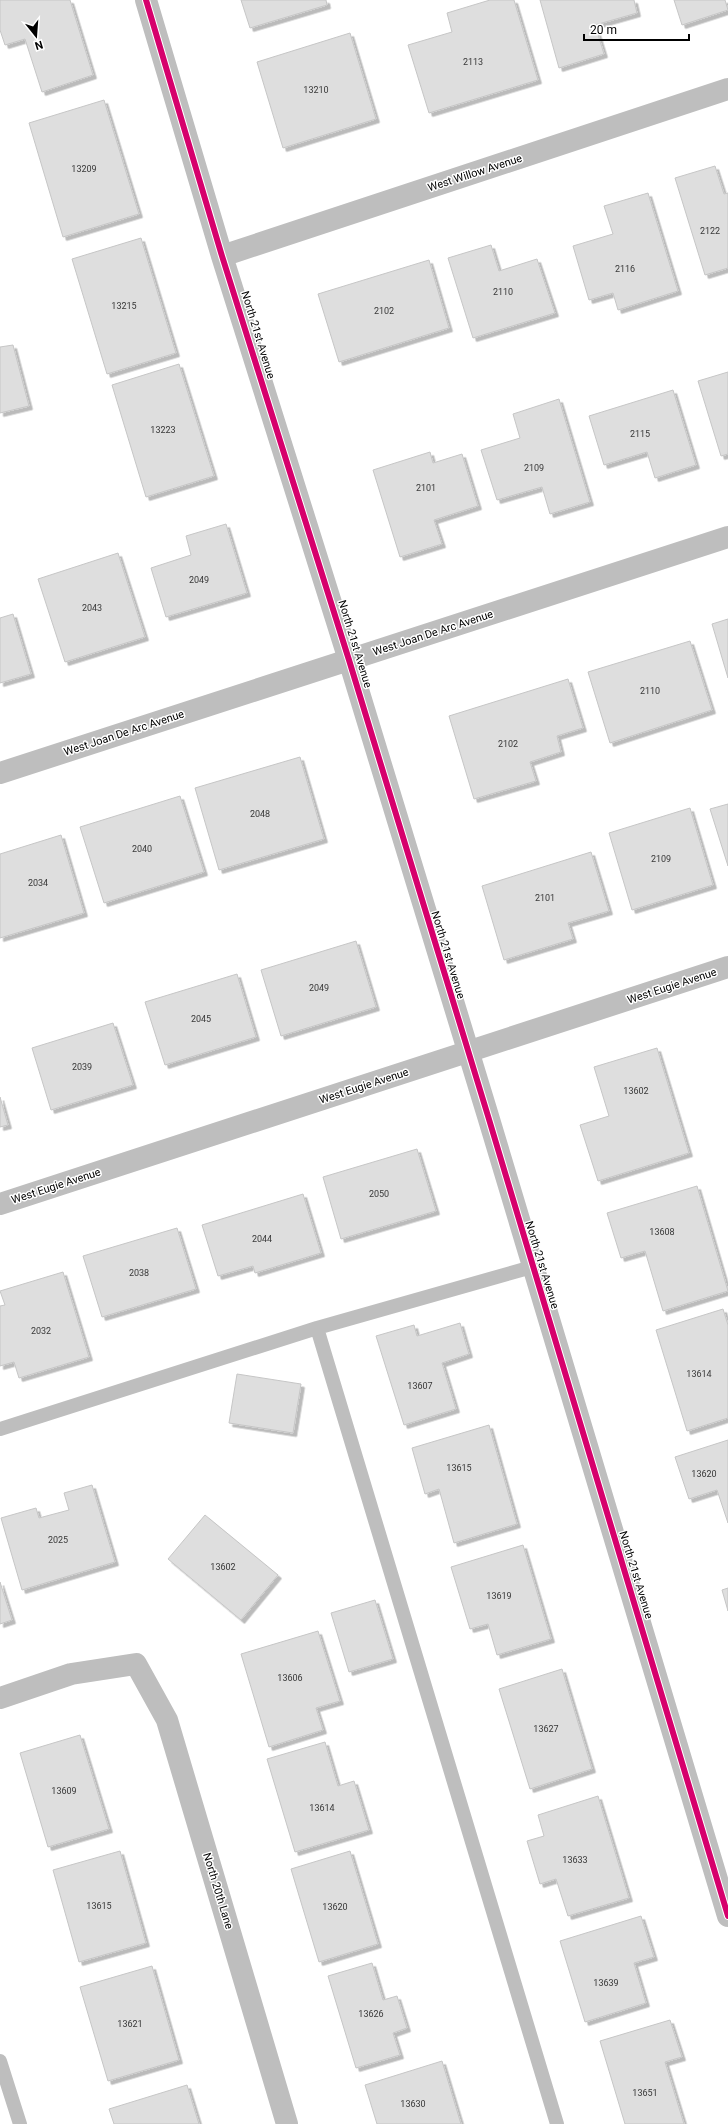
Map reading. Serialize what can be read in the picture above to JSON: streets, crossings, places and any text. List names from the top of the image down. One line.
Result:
{"streets":{"street":["West Willow Avenue","North 21st Avenue","West Joan De Arc Avenue","West Eugie Avenue","North 20th Lane"]},"crossings":[["West Willow Avenue","North 21st Avenue"],["North 21st Avenue","West Joan De Arc Avenue"],["North 21st Avenue","West Eugie Avenue"]],"house_numbers":["2113","13210","13209","2122","2116","2110","13215","2102","13223","2115","2109","2101","2049","2043","2110","2102","2048","2040","2109","2034","2101","2049","2045","2039","13602","2050","13608","2044","2038","2032","13614","13607","13615","13620","2025","13602","13619","13606","13627","13609","13614","13633","13615","13620","13639","13626","13621","13651","13630"],"scale_bar":"20 m","north":"bottom"}
